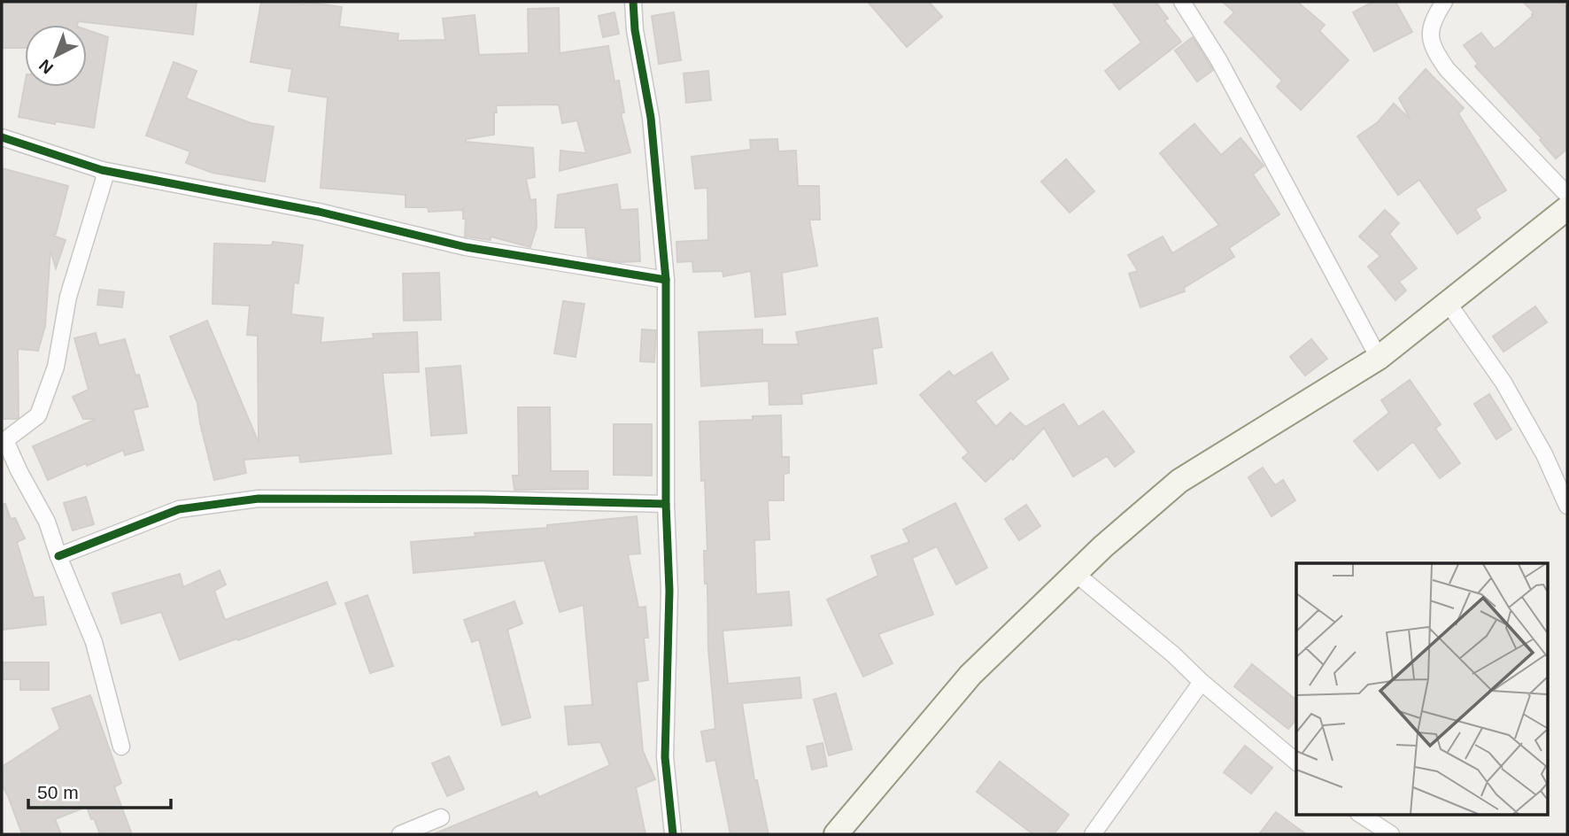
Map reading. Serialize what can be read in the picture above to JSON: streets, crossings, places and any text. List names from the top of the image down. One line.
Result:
{"scale_bar":"50 m","north":"bottom left"}
